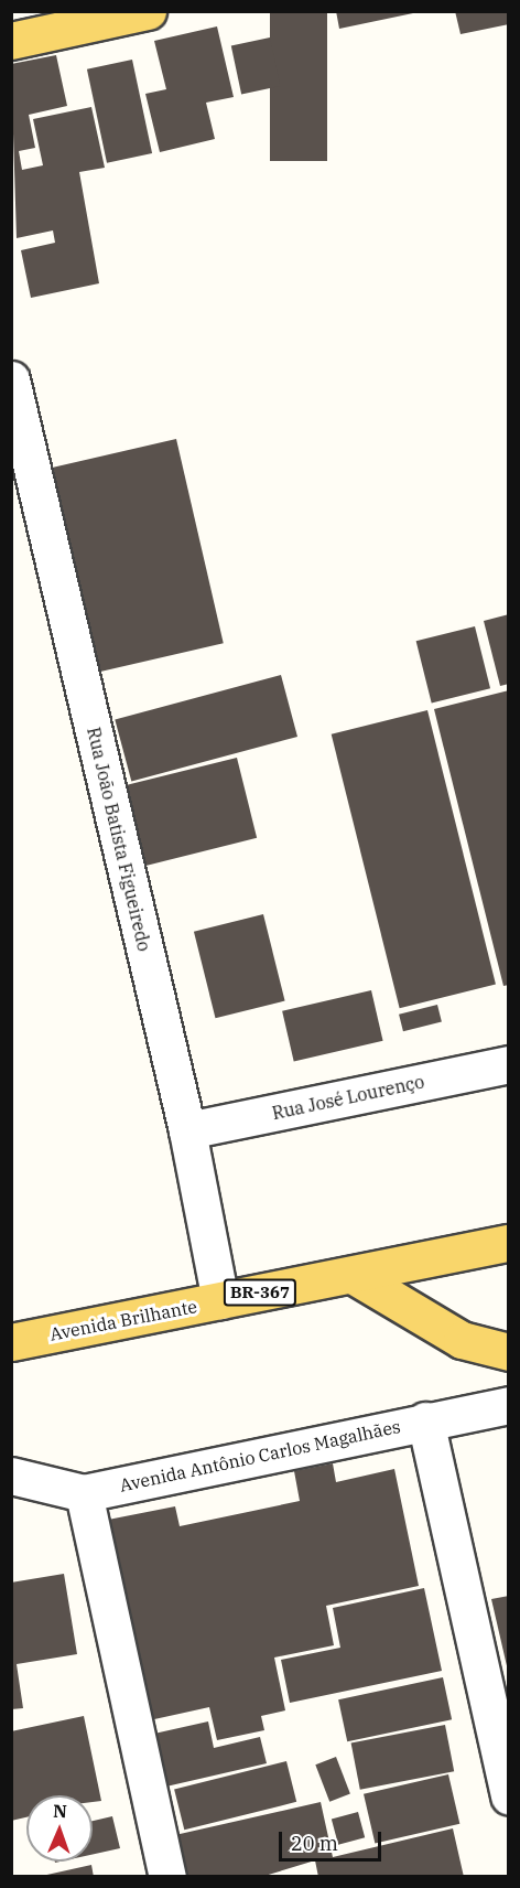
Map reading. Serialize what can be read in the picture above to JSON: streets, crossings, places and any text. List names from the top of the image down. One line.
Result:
{"streets":{"main road":["BR-367","Avenida Brilhante"],"street":["Rua João Batista Figueiredo","Rua José Lourenço","Avenida Antônio Carlos Magalhães"]},"crossings":[["Rua João Batista Figueiredo","Rua José Lourenço"],["Rua João Batista Figueiredo","Avenida Brilhante"]],"scale_bar":"20 m","north":"top"}
